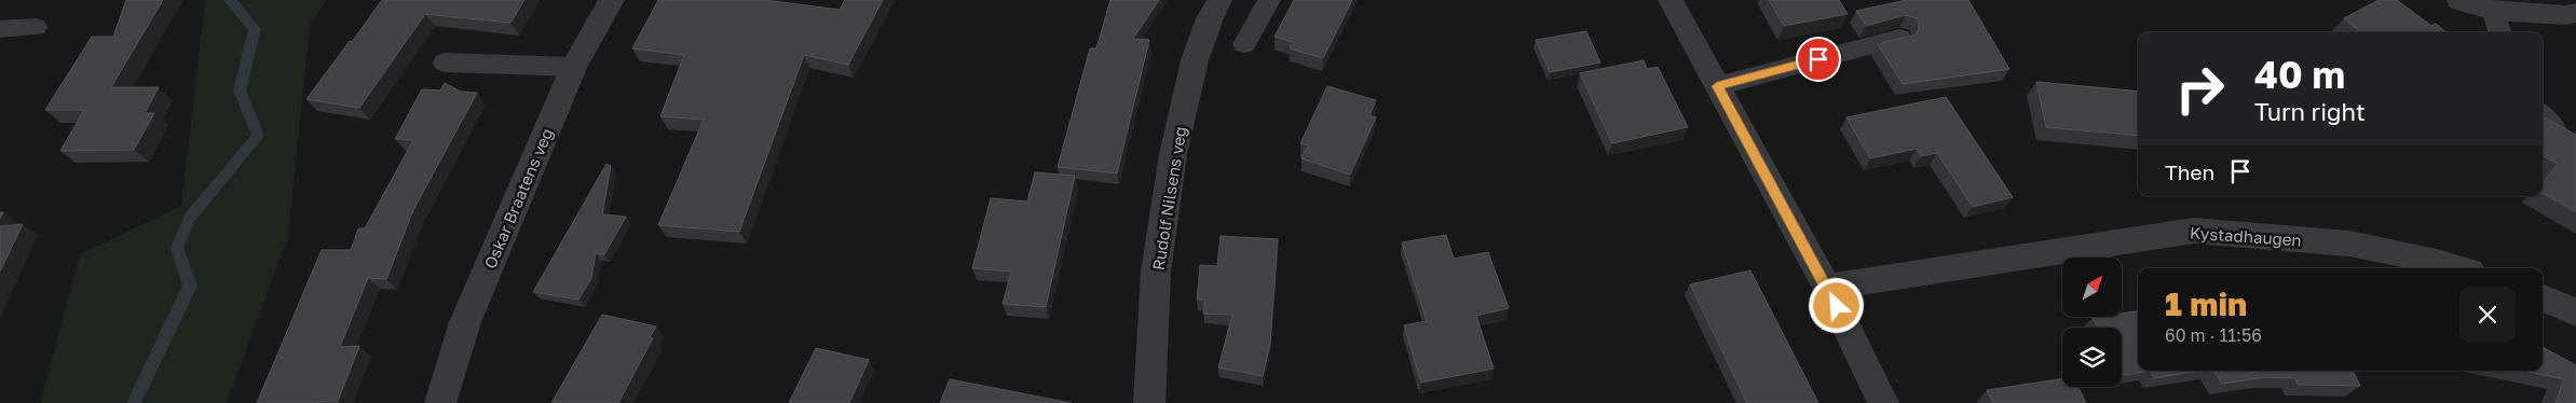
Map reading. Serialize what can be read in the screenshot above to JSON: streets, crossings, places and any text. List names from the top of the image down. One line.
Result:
{"streets":{"street":["Oskar Braatens veg","Rudolf Nilsens veg","Kystadhaugen"]},"north":"top right","page":{"turn":["40 m","Turn right"],"then":"Then","heading":["1 min","60 m · 11:56"]}}
